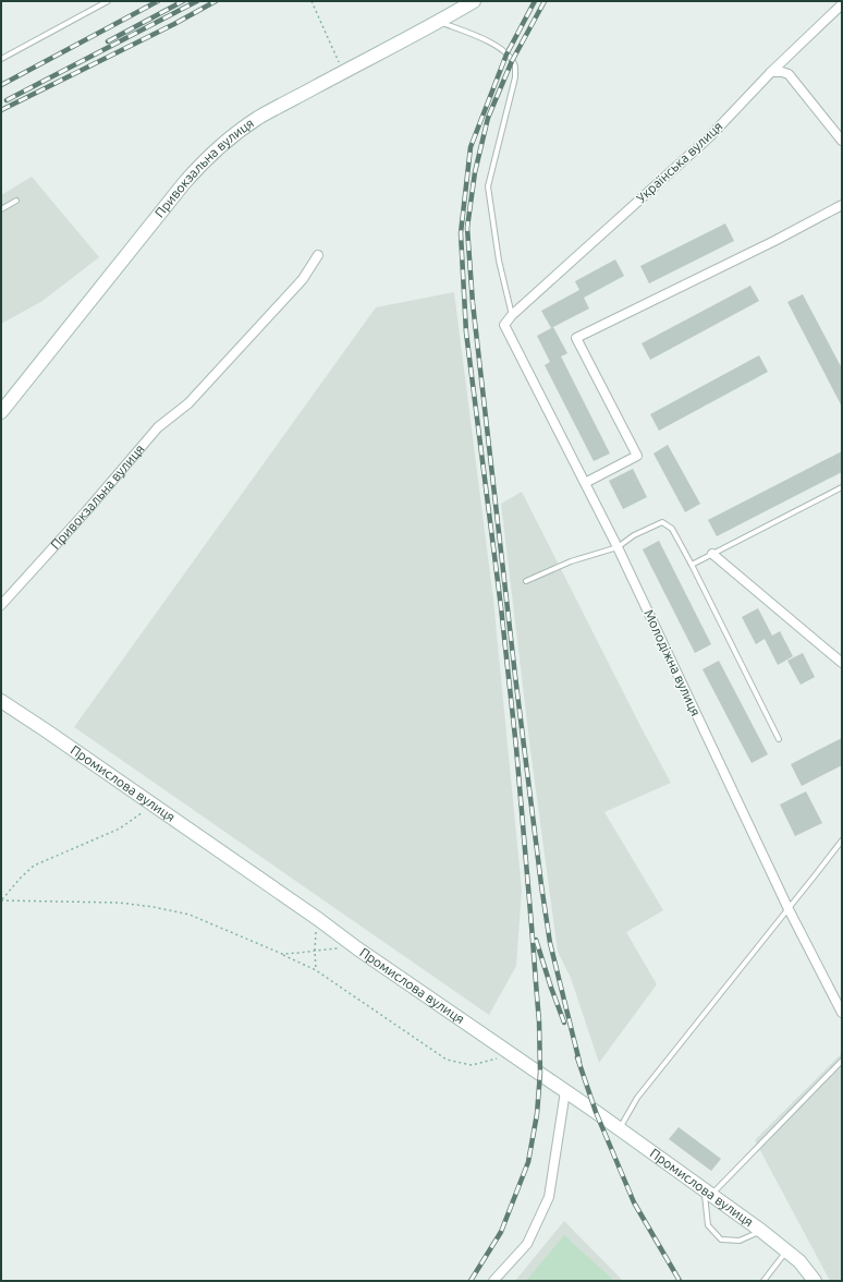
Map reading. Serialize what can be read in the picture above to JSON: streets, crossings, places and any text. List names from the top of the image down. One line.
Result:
{"streets":{"street":["Українська вулиця","Привокзальна вулиця","Молодіжна вулиця","Промислова вулиця"]},"crossings":[["Українська вулиця","Молодіжна вулиця"]]}
